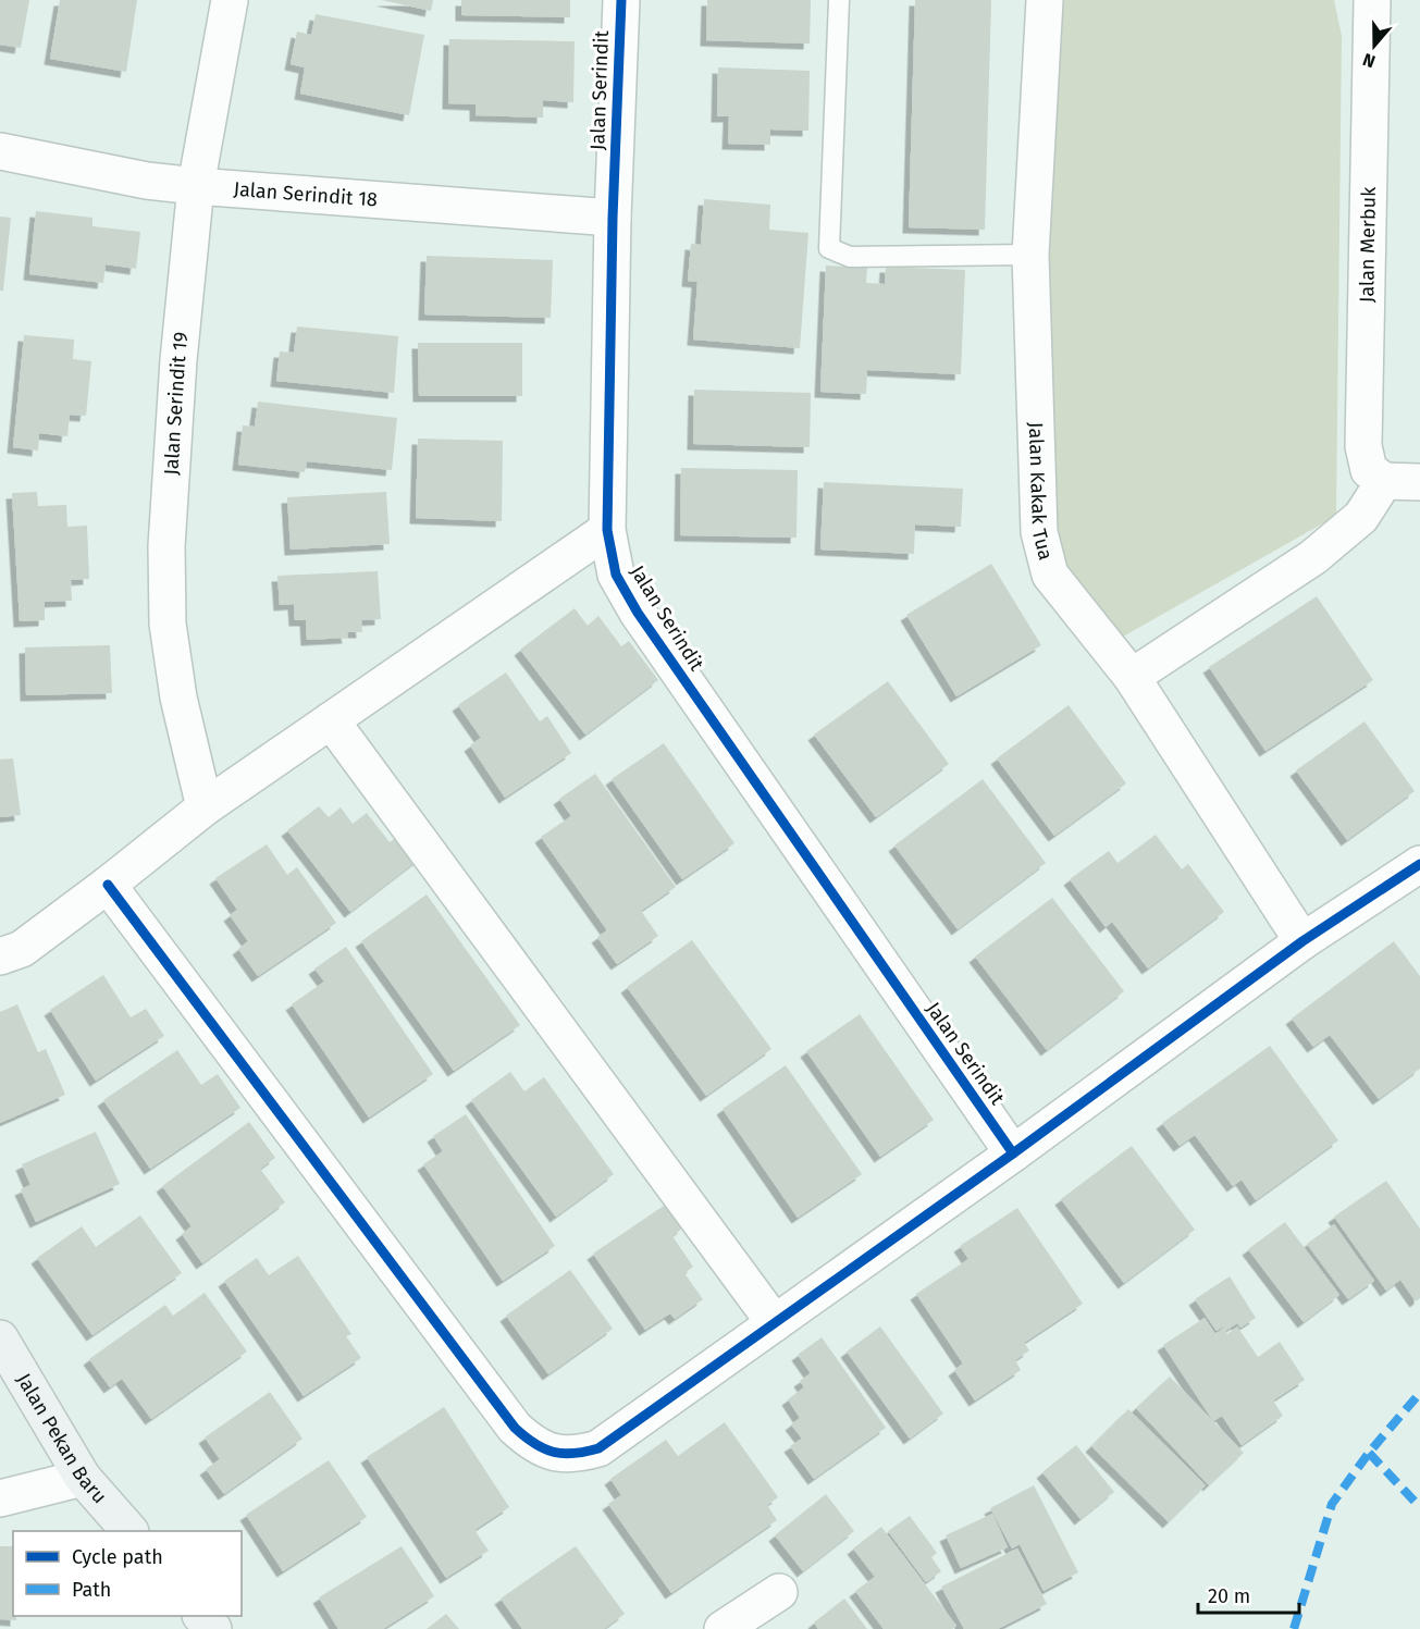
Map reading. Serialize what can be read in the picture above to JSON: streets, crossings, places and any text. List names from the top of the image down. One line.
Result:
{"streets":{"street":["Jalan Serindit","Jalan Serindit 18","Jalan Merbuk","Jalan Serindit 19","Jalan Kakak Tua","Jalan Pekan Baru"]},"crossings":[["Jalan Serindit","Jalan Serindit 18"],["Jalan Serindit 18","Jalan Serindit 19"]],"legend":["Cycle path","Path"],"scale_bar":"20 m","north":"bottom"}
